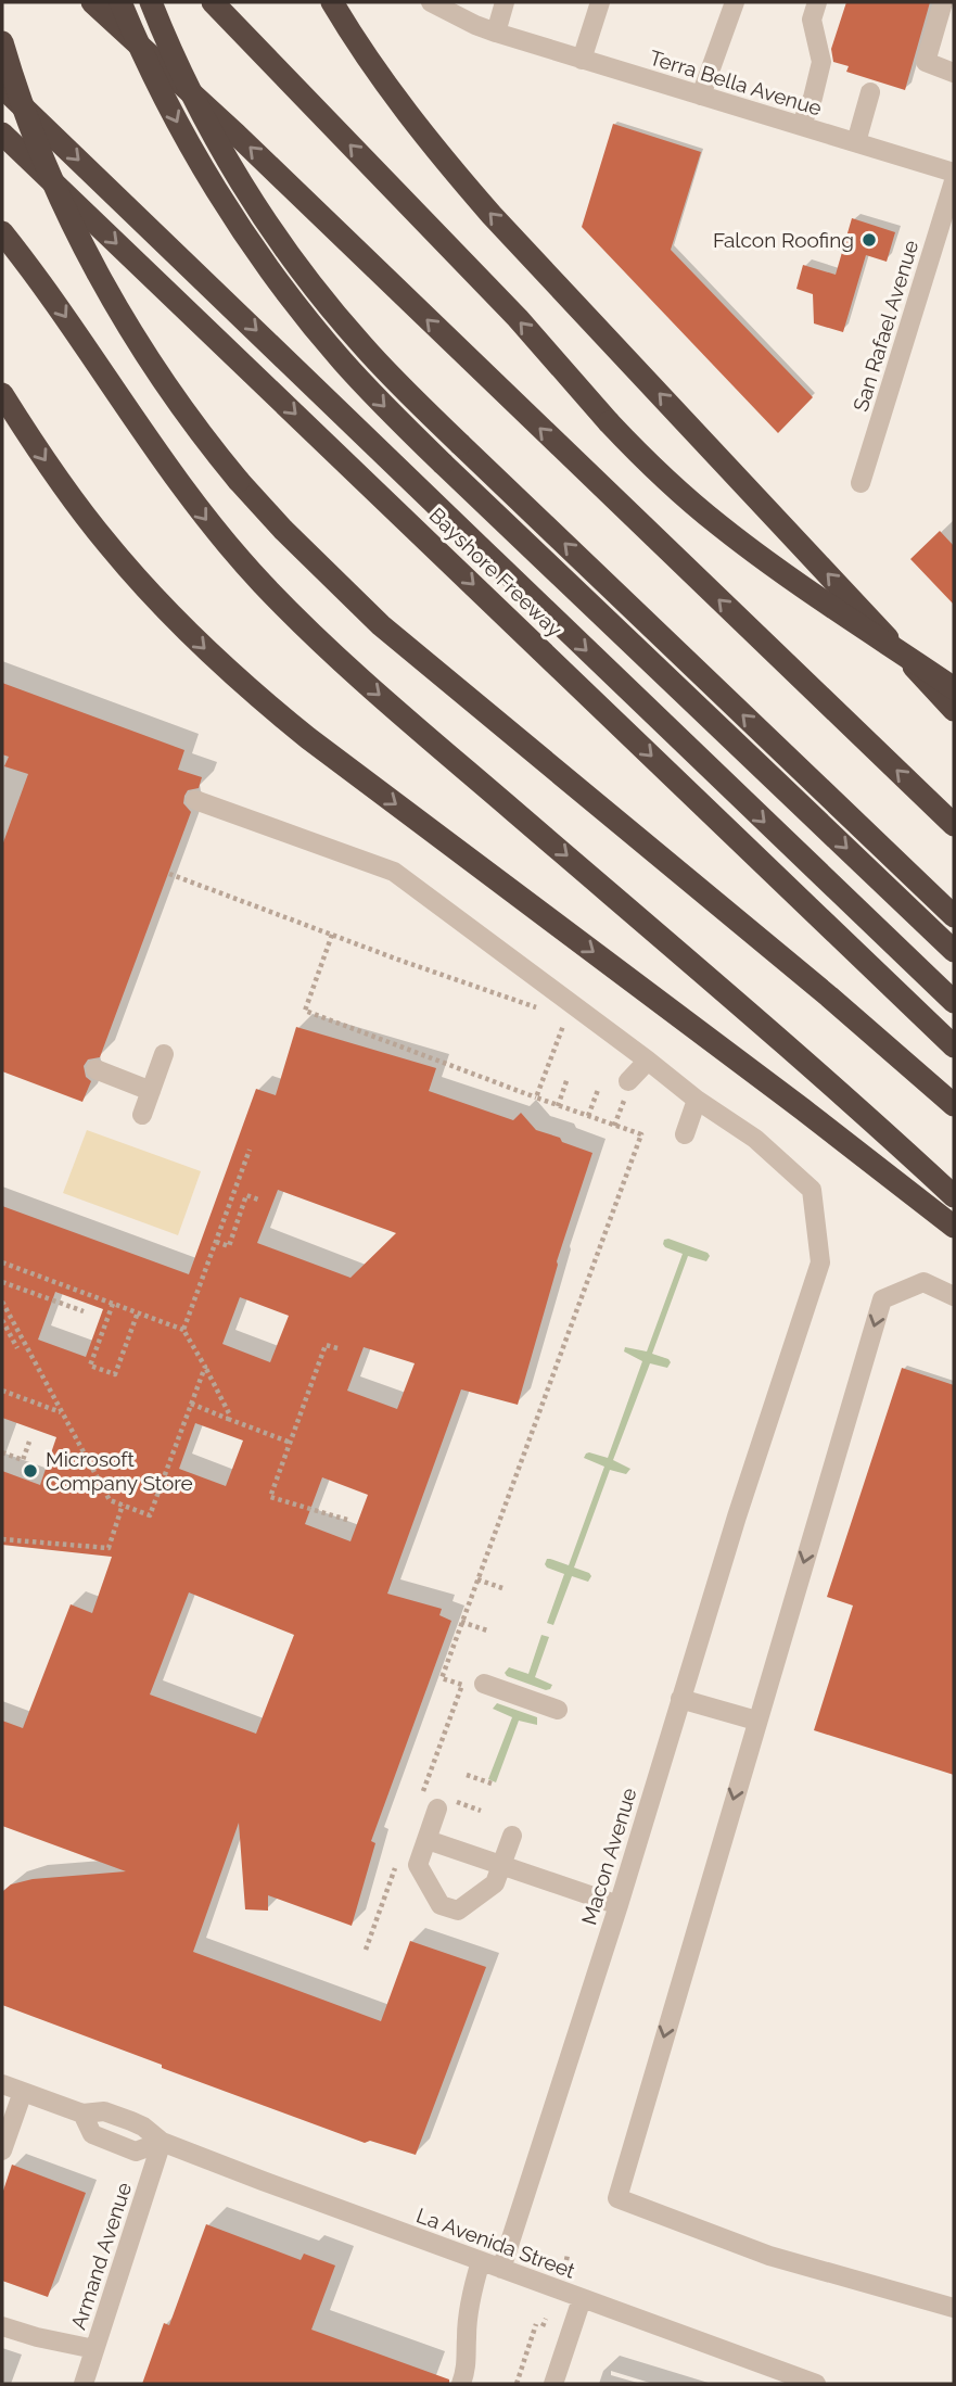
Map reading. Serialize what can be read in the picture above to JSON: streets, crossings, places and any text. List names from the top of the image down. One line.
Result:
{"streets":{"highway":["Bayshore Freeway"],"street":["Terra Bella Avenue","San Rafael Avenue","Macon Avenue","La Avenida Street","Armand Avenue"]},"crossings":[["Macon Avenue","La Avenida Street"],["La Avenida Street","Armand Avenue"]],"places":["Falcon Roofing","Microsoft Company Store"]}
